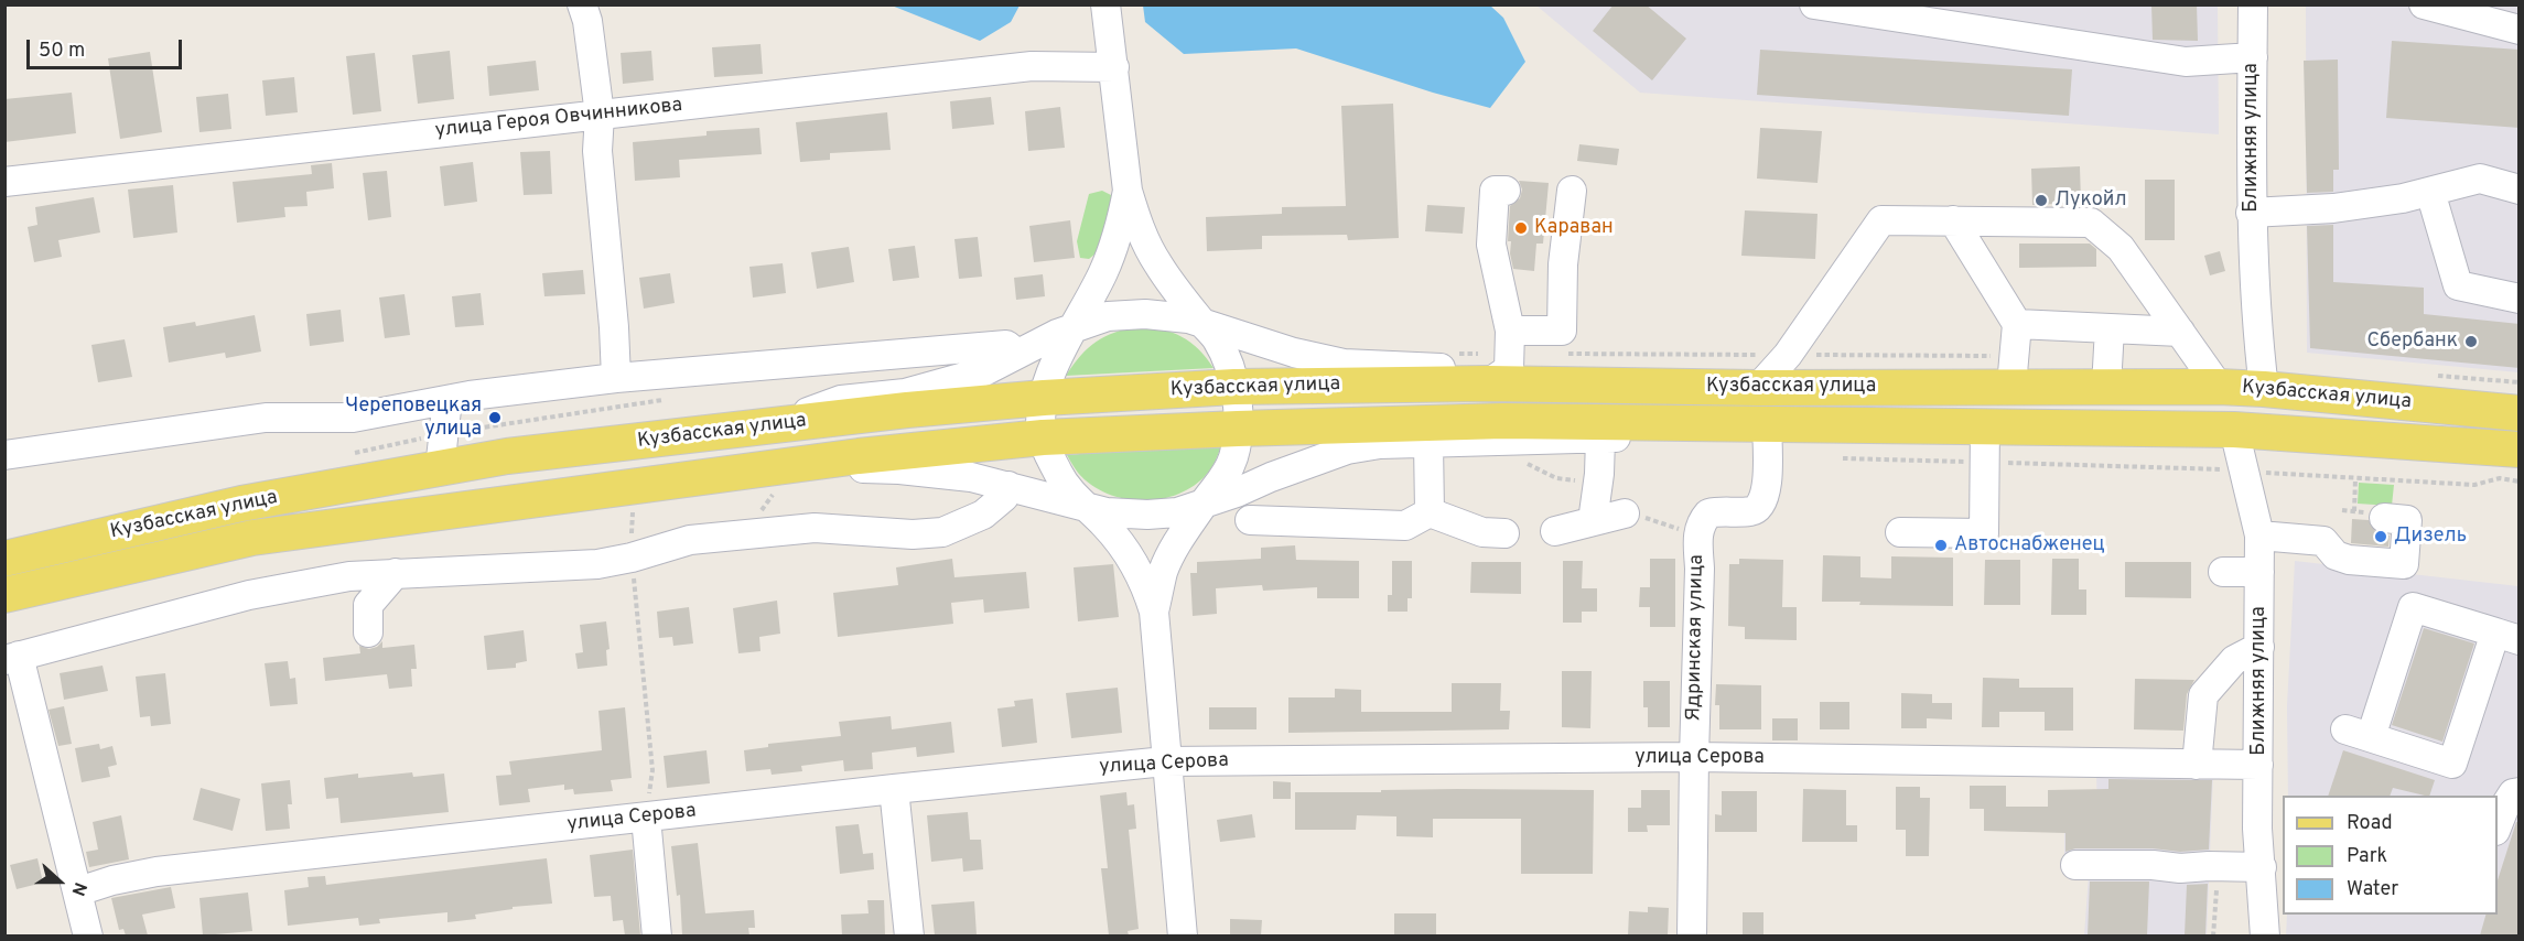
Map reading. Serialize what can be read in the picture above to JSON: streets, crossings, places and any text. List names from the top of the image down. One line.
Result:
{"streets":{"main road":["Кузбасская улица"],"street":["улица Героя Овчинникова","Ближняя улица","Ядринская улица","улица Серова"]},"crossings":[["Ближняя улица","Кузбасская улица"],["Ближняя улица","улица Серова"],["Кузбасская улица","Ядринская улица"],["Ядринская улица","улица Серова"]],"places":["Лукойл","Караван","Сбербанк","Череповецкая улица","Дизель","Автоснабженец"],"legend":["Road","Park","Water"],"scale_bar":"50 m","north":"right"}
